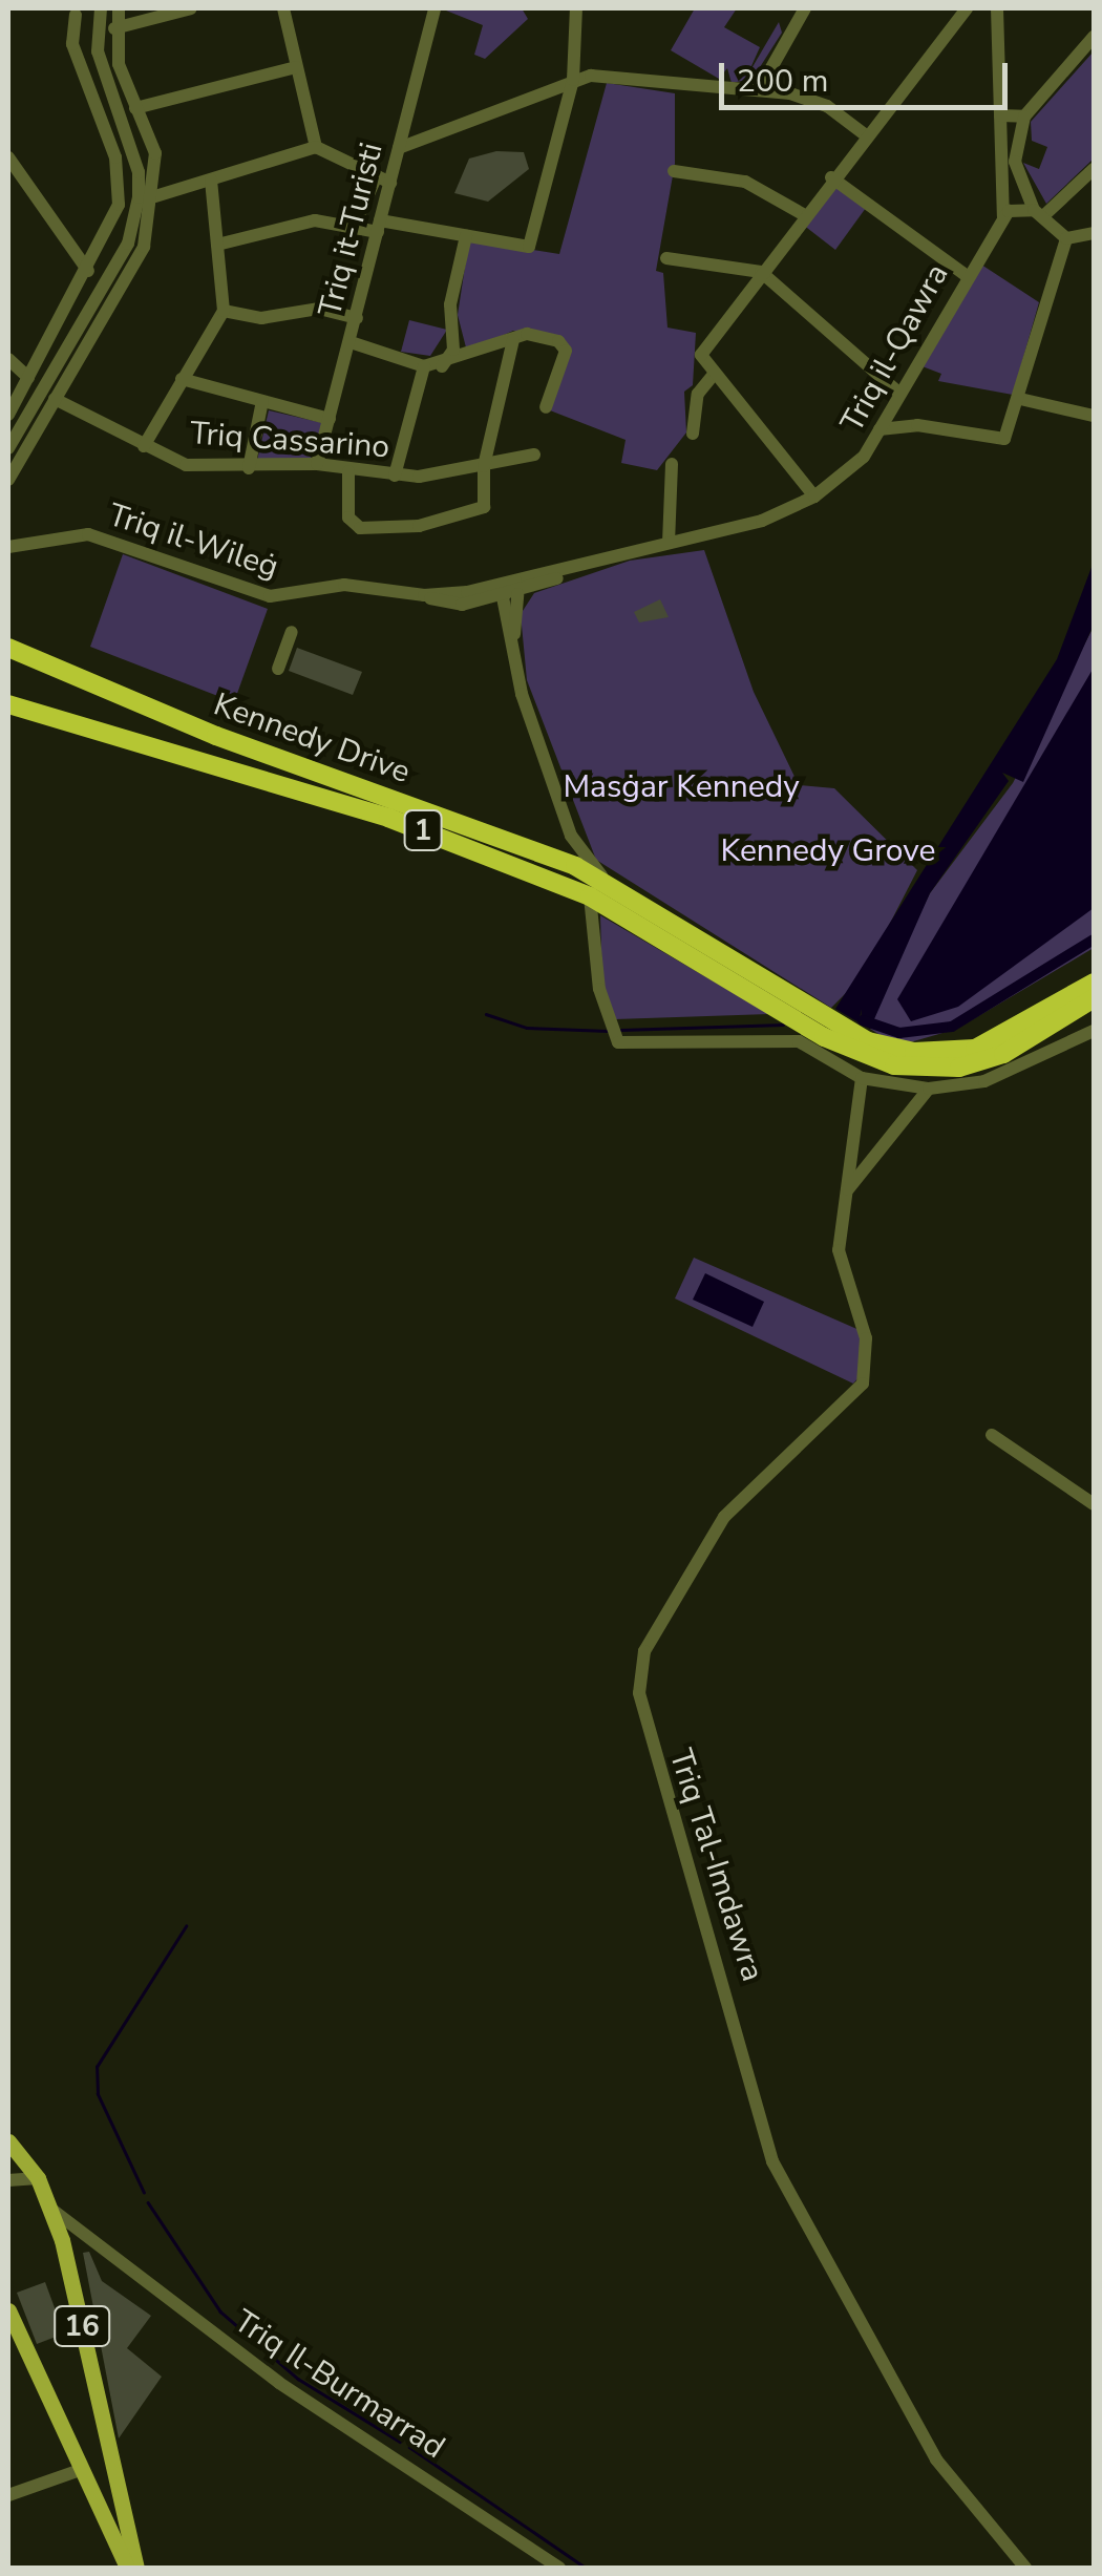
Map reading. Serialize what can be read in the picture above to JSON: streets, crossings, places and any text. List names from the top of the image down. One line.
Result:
{"streets":{"highway":["Kennedy Drive","1"],"main road":["16"],"street":["Triq it-Turisti","Triq il-Qawra","Triq Cassarino","Triq il-Wileġ","Triq Tal-Imdawra","Triq Il-Burmarrad"]},"crossings":[["Triq it-Turisti","Triq Cassarino"],["Triq il-Qawra","Triq il-Wileġ"],["Kennedy Drive","1"],["16","Triq Il-Burmarrad"]],"parks":["Masġar Kennedy","Kennedy Grove"],"scale_bar":"200 m"}
